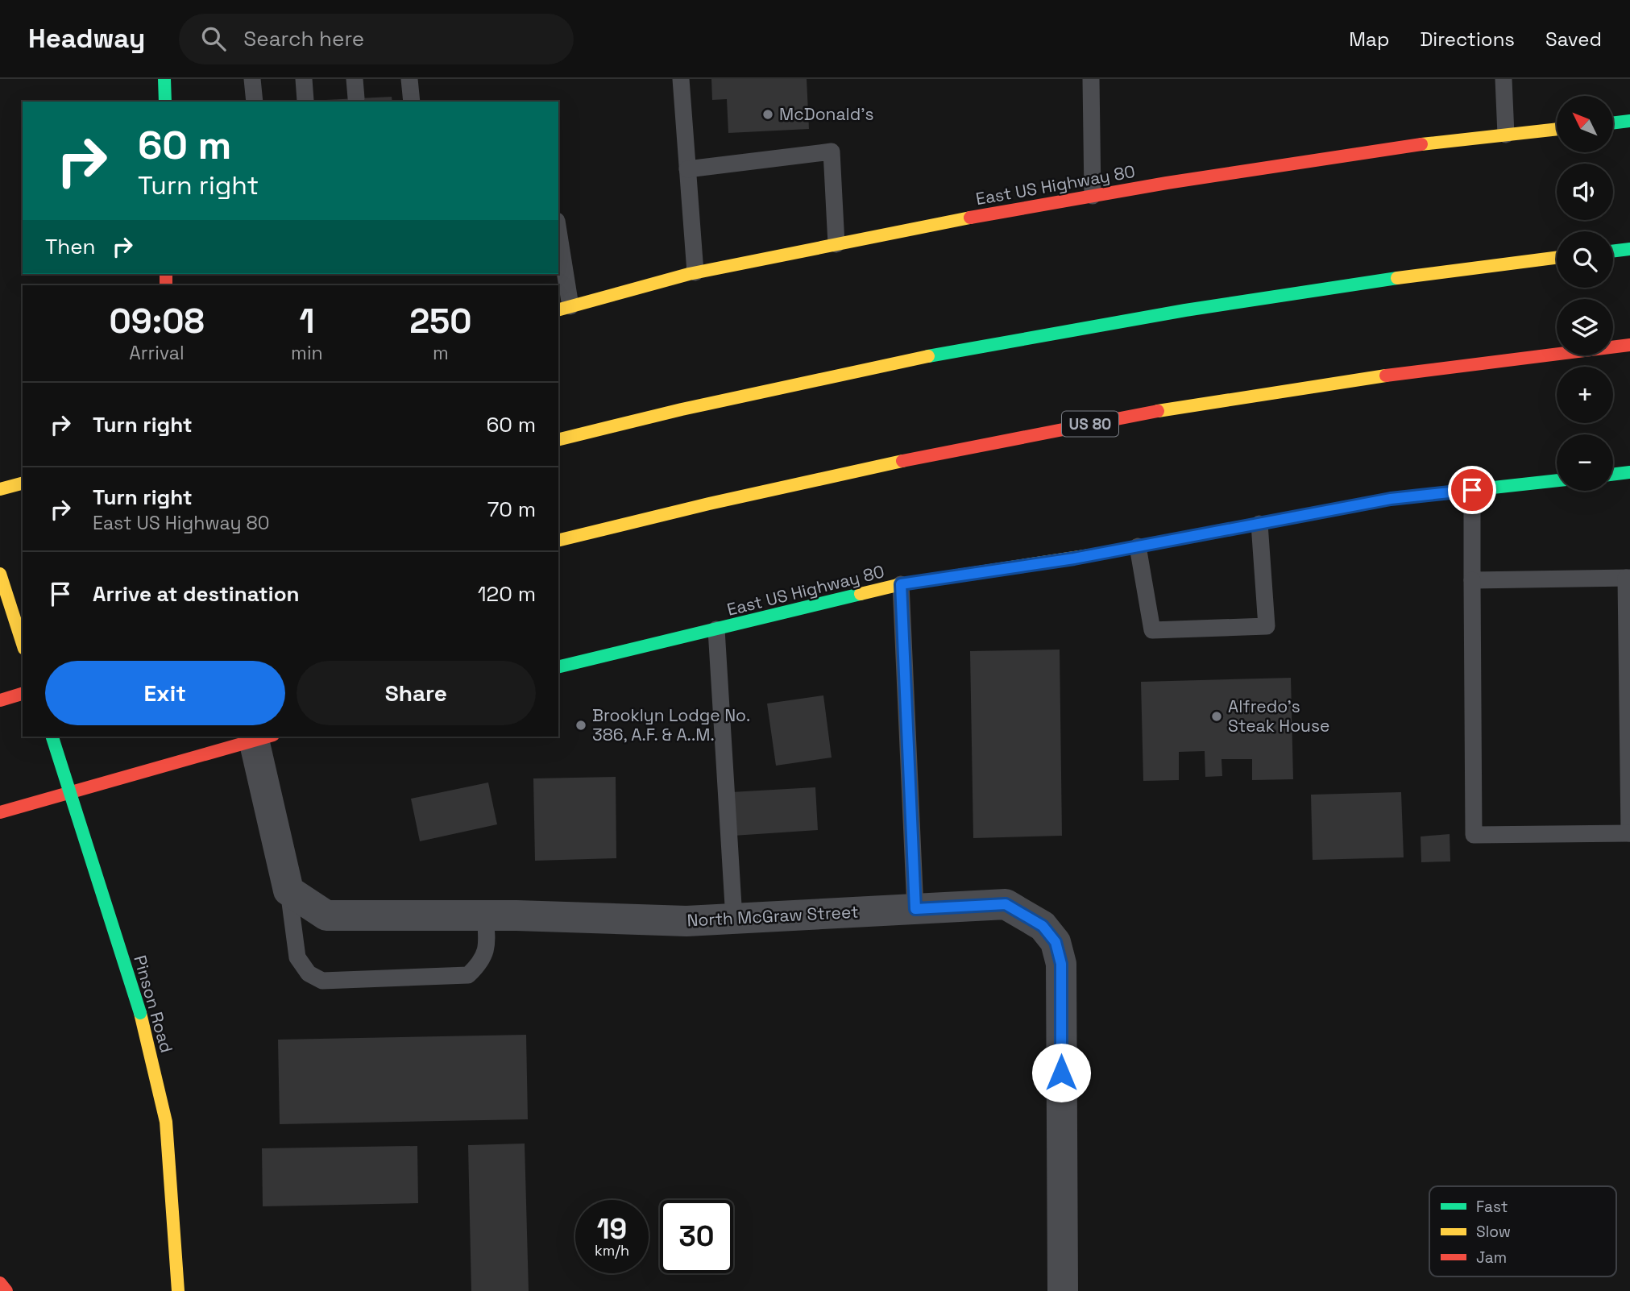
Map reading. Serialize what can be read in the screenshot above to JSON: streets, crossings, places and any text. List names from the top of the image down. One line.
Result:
{"streets":{"main road":["East US Highway 80","US 80","Pinson Road"],"street":["North McGraw Street"]},"places":["McDonald's","Alfredo's Steak House","Brooklyn Lodge No. 386, A.F. & A..M."],"legend":["Fast","Slow","Jam"],"north":"top left","page":{"header":"Headway","search":"Search here","nav":["Map","Directions","Saved"],"map_buttons":["+","−"],"turn":["60 m","Turn right"],"then":"Then","eta":["09:08","Arrival","1","min","250","m"],"list":[{"name":"Turn right","value":"60 m"},{"name":"Turn right","note":"East US Highway 80","value":"70 m"},{"name":"Arrive at destination","value":"120 m"}],"buttons":["Exit","Share"],"speed":"19 km/h","limit":"30"}}
